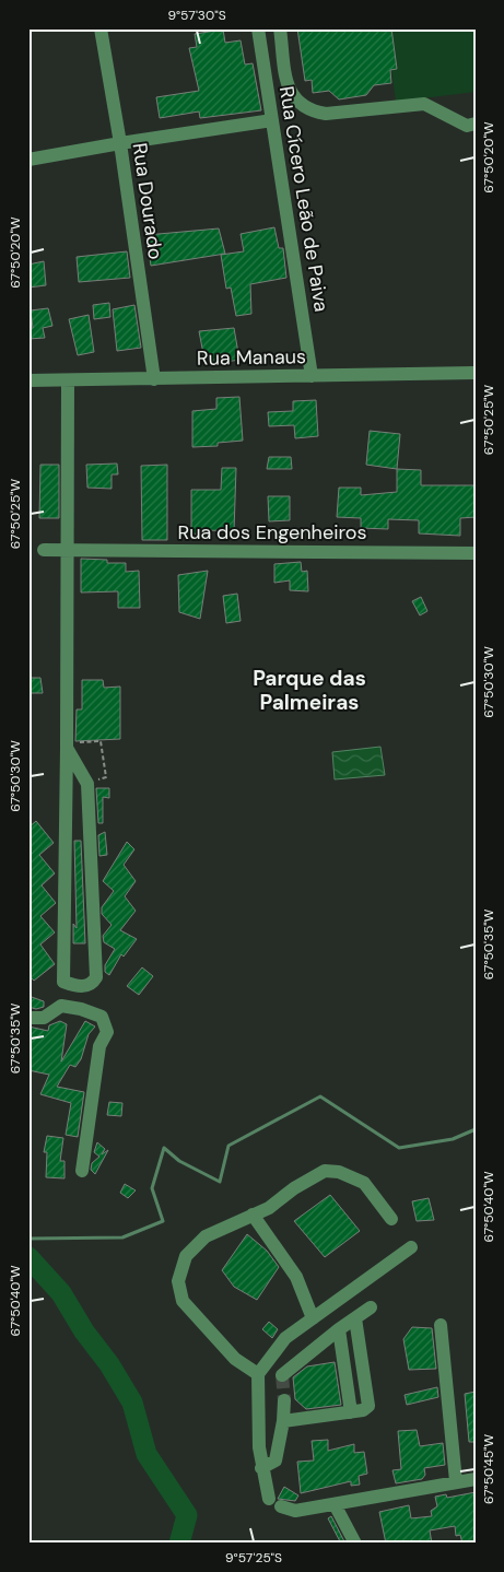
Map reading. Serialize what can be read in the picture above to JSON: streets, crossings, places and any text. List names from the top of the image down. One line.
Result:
{"streets":{"street":["Rua Cícero Leão de Paiva","Rua Dourado","Rua Manaus","Rua dos Engenheiros"]},"crossings":[["Rua Cícero Leão de Paiva","Rua Manaus"],["Rua Dourado","Rua Manaus"]],"districts":["Parque das Palmeiras"],"coordinates":["9°57'30\"S","67°50'20\"W","67°50'25\"W","67°50'30\"W","67°50'35\"W","67°50'40\"W","67°50'45\"W","9°57'25\"S"]}
